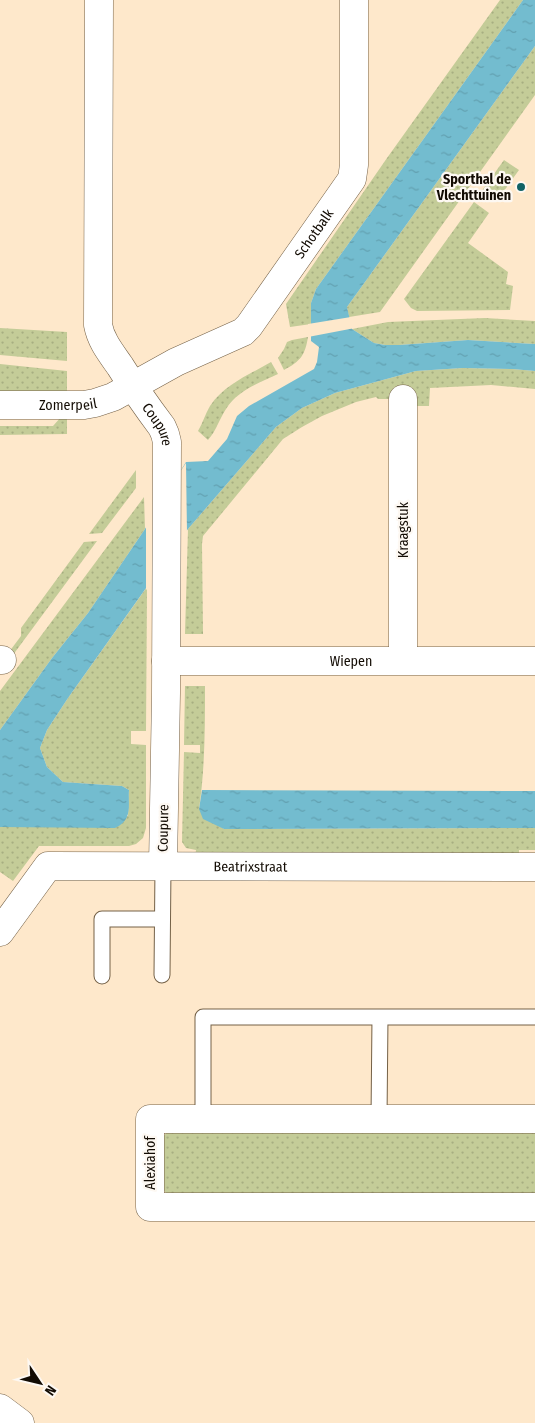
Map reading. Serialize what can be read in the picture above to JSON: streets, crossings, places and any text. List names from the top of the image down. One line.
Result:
{"streets":{"street":["Schotbalk","Zomerpeil","Coupure","Kraagstuk","Wiepen","Beatrixstraat","Alexiahof"]},"crossings":[["Schotbalk","Zomerpeil"],["Schotbalk","Coupure"],["Zomerpeil","Coupure"],["Coupure","Wiepen"],["Coupure","Beatrixstraat"],["Kraagstuk","Wiepen"]],"places":["Sporthal de Vlechttuinen"],"north":"bottom right"}
